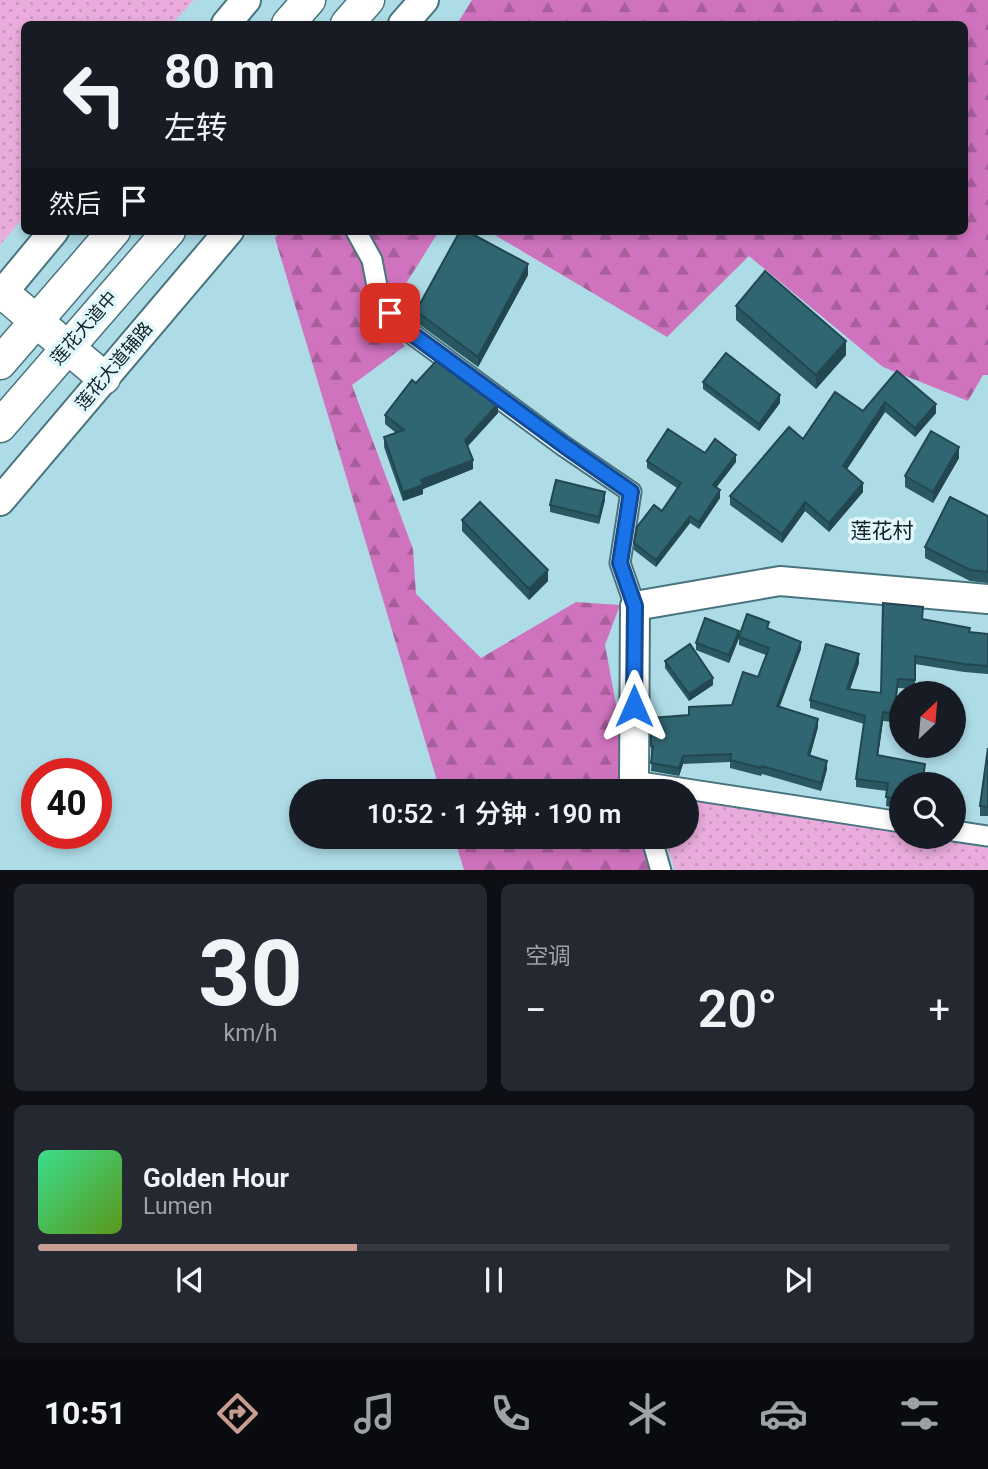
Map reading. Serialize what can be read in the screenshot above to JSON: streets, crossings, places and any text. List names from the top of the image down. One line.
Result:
{"streets":{"main road":["莲花大道中"],"street":["莲花大道辅路"]},"districts":["莲花村"],"north":"top right","page":{"turn":["80 m","左转"],"then":"然后","limit":"40","trip":"10:52 · 1 分钟 · 190 m","tile":[["30","km/h"],"空调"],"heat":["−","20°","+"],"song":["Golden Hour","Lumen"],"tabs":"10:51"}}
